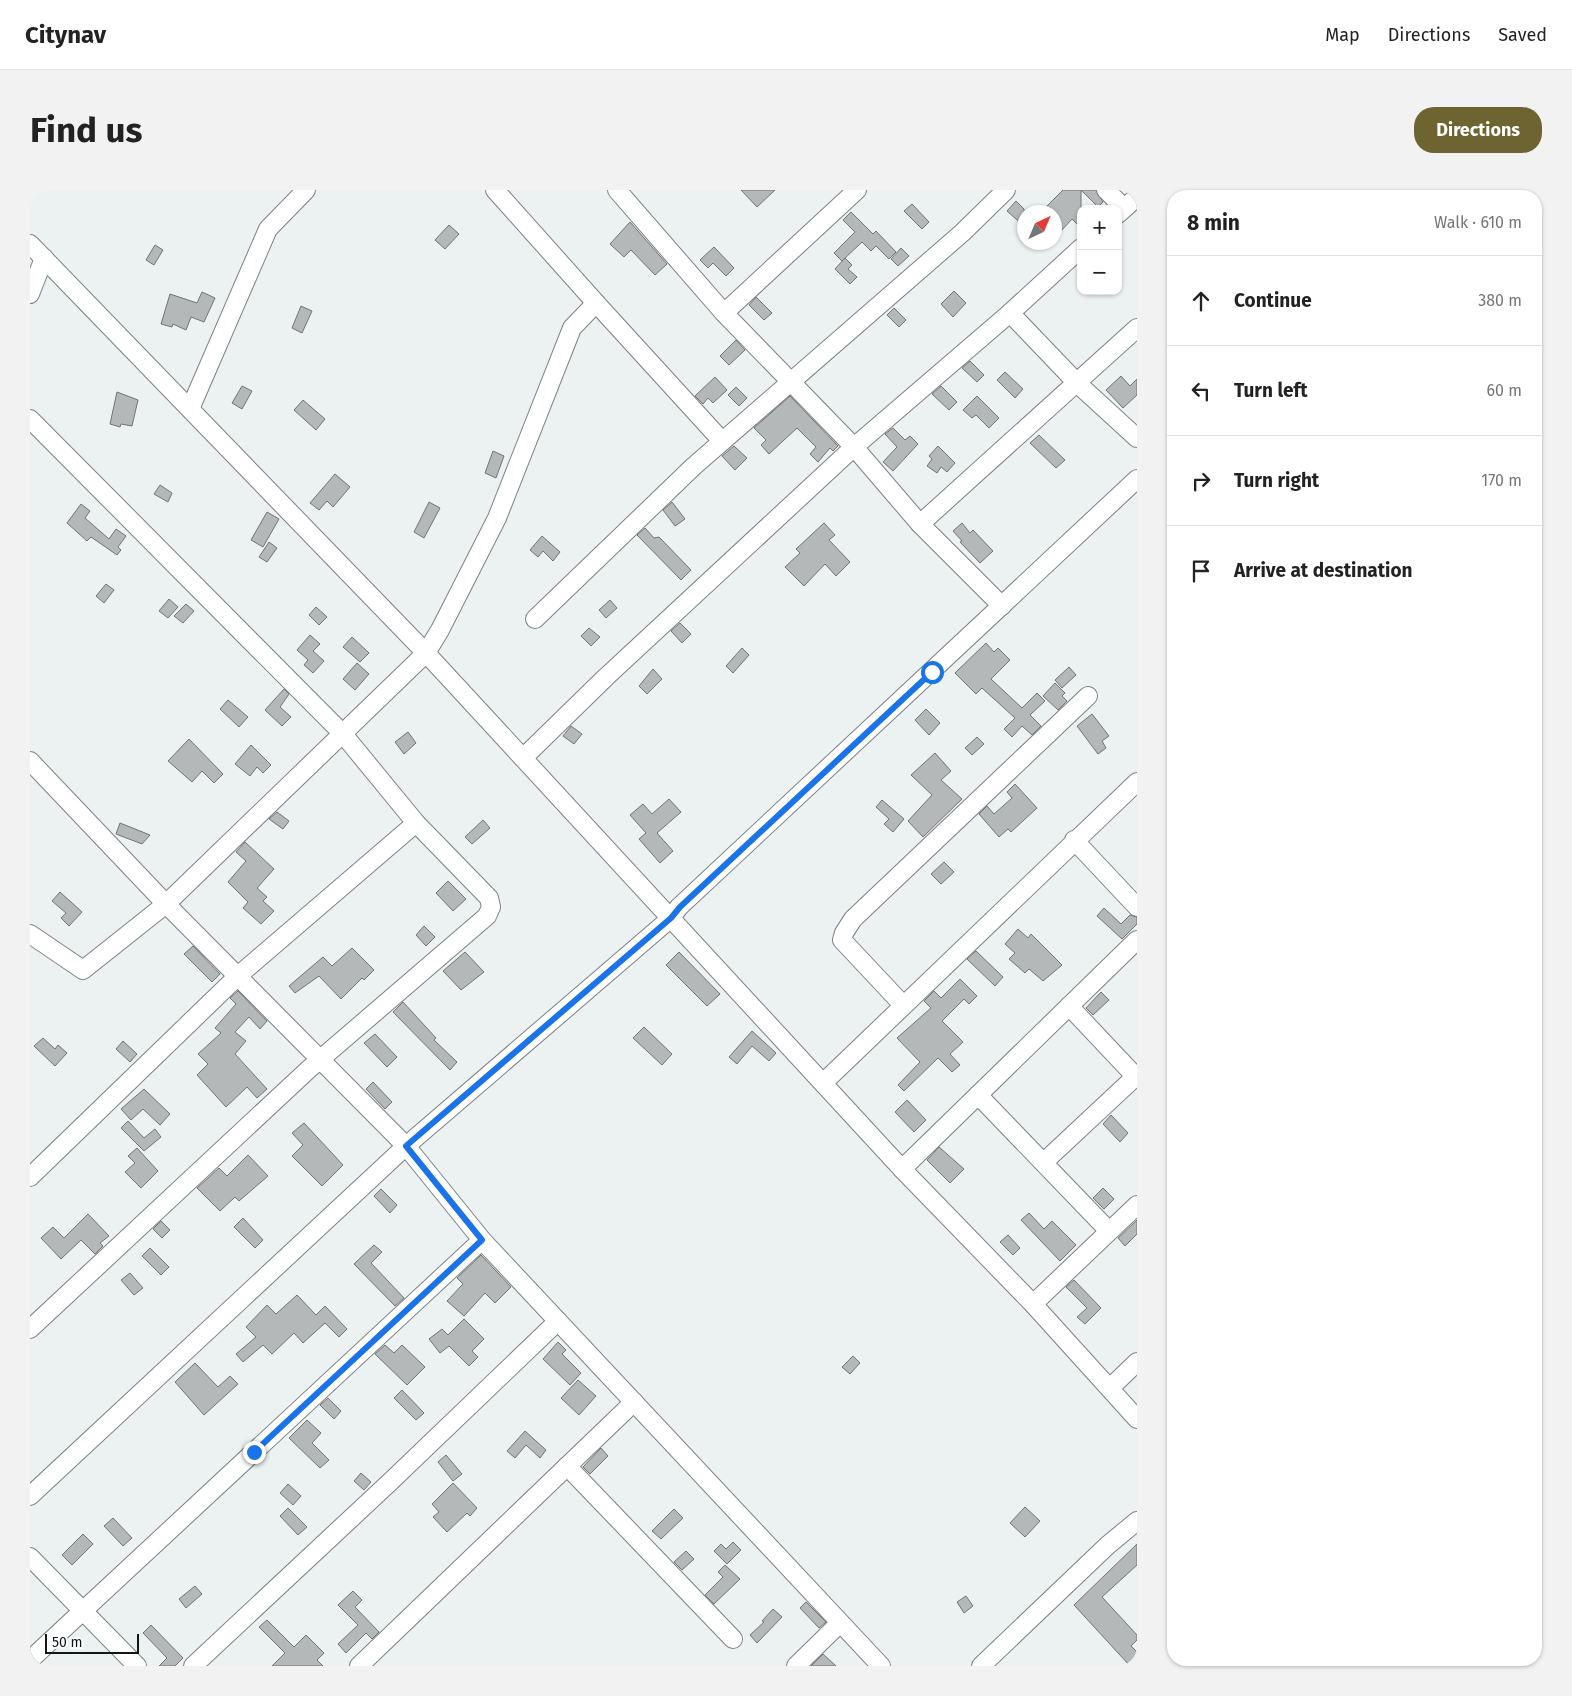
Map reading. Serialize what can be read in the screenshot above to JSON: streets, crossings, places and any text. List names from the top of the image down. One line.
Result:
{"scale_bar":"50 m","north":"top right","page":{"header":"Citynav","nav":["Map","Directions","Saved"],"buttons":"Directions","title":"Find us","heading":["8 min","Walk · 610 m"],"map_buttons":["+","−"],"list":[["Continue","380 m"],["Turn left","60 m"],["Turn right","170 m"],"Arrive at destination"],"scale":"50 m"}}
